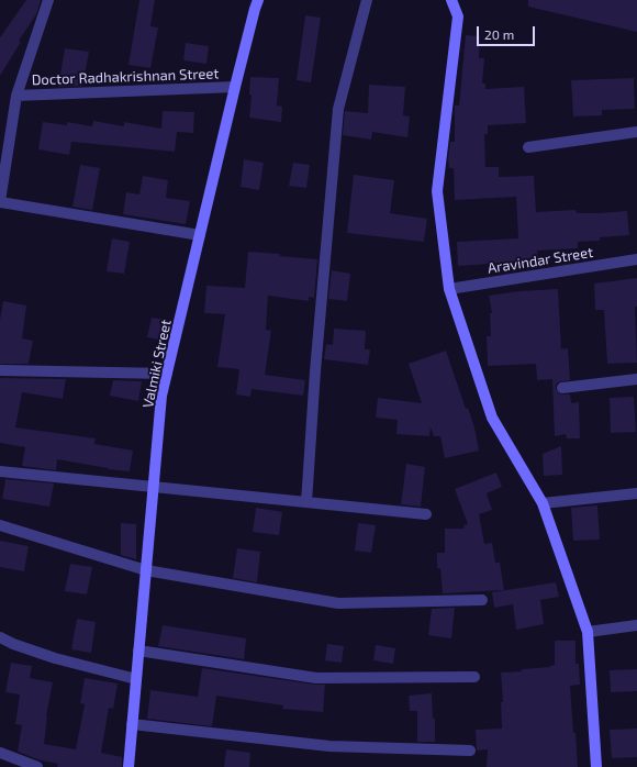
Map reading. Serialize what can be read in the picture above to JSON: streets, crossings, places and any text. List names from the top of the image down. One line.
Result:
{"streets":{"street":["Doctor Radhakrishnan Street","Aravindar Street","Valmiki Street"]},"crossings":[["Doctor Radhakrishnan Street","Valmiki Street"]],"scale_bar":"20 m"}
